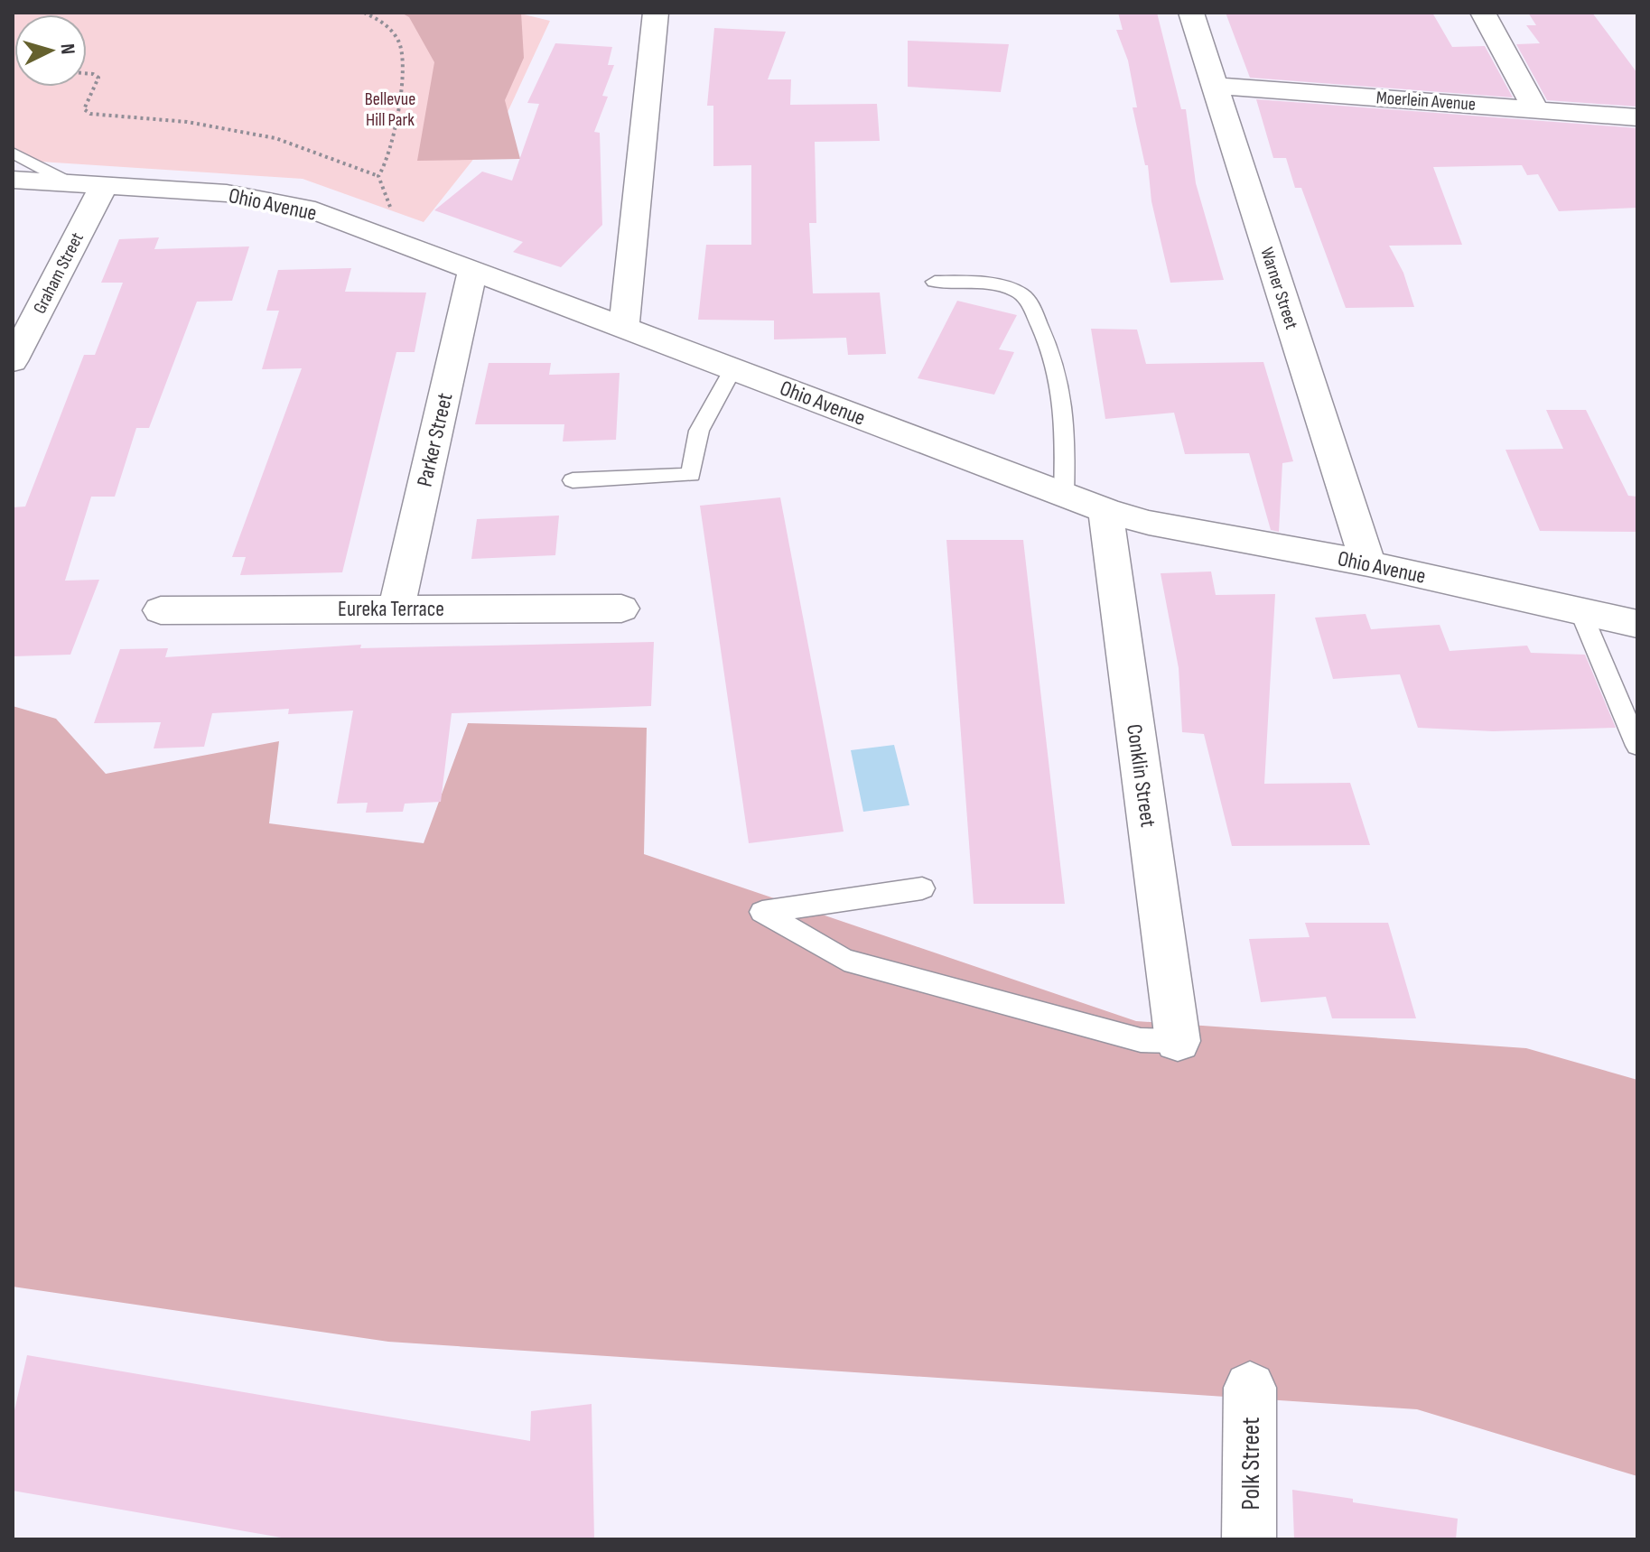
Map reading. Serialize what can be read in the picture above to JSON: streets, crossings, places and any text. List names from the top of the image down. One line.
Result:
{"streets":{"street":["Moerlein Avenue","Ohio Avenue","Graham Street","Warner Street","Parker Street","Eureka Terrace","Conklin Street","Polk Street"]},"crossings":[["Moerlein Avenue","Warner Street"],["Ohio Avenue","Graham Street"],["Ohio Avenue","Warner Street"],["Ohio Avenue","Parker Street"],["Ohio Avenue","Conklin Street"],["Parker Street","Eureka Terrace"]],"parks":["Bellevue Hill Park"],"north":"right"}
